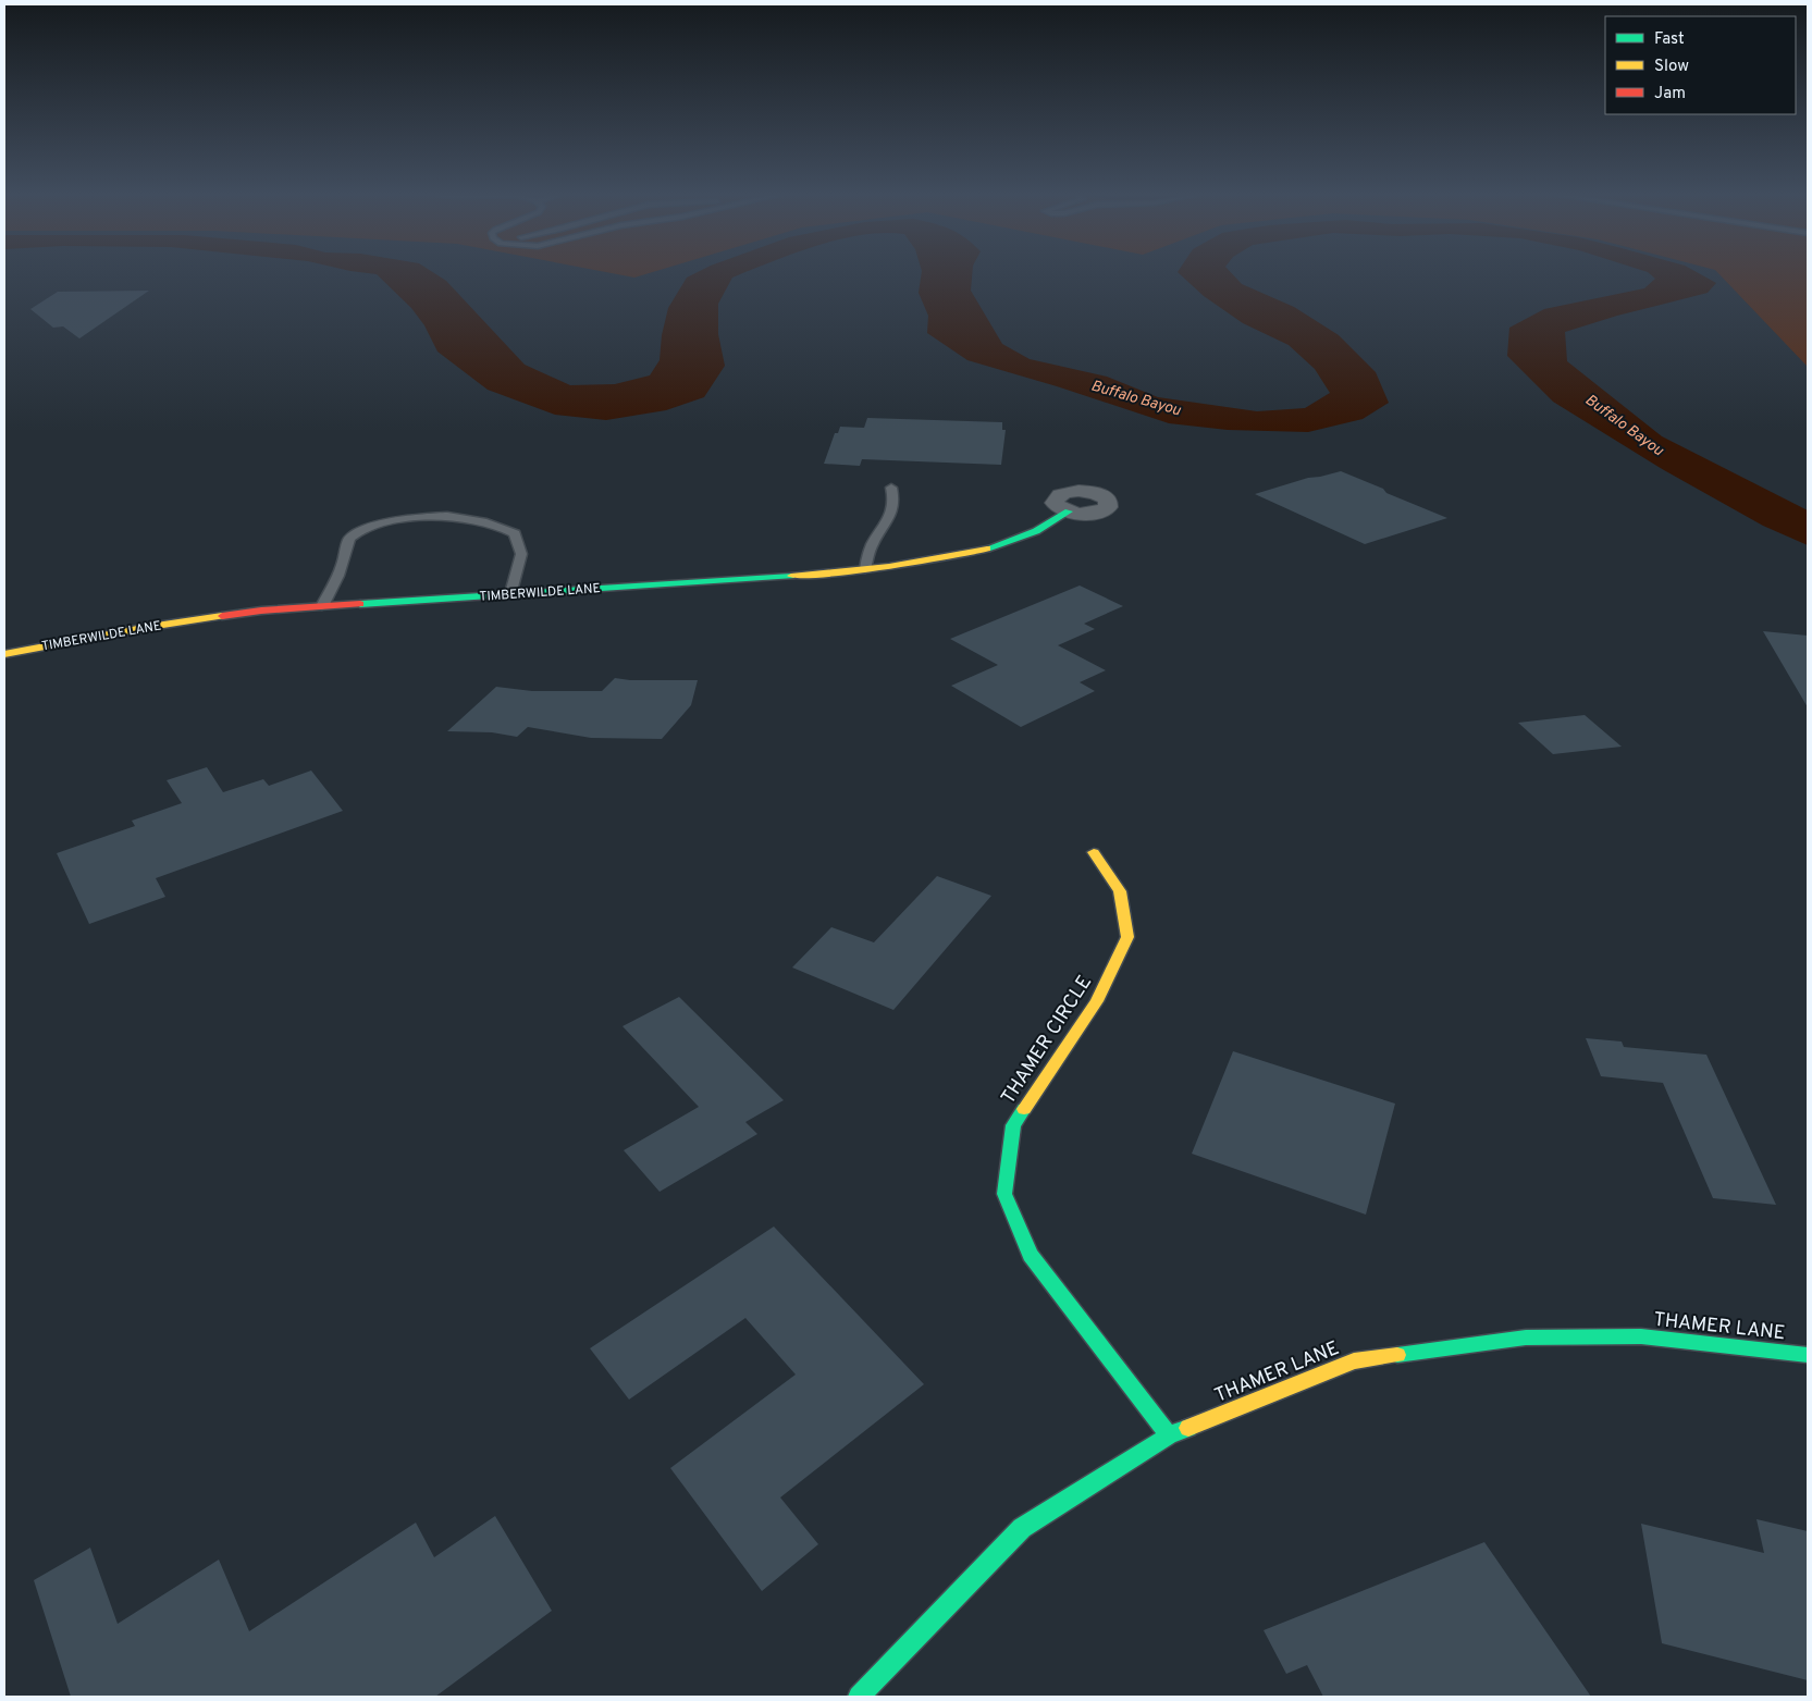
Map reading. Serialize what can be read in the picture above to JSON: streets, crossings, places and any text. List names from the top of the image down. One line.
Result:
{"streets":{"street":["TIMBERWILDE LANE","THAMER CIRCLE","THAMER LANE"]},"crossings":[["THAMER CIRCLE","THAMER LANE"]],"water":["Buffalo Bayou"],"legend":["Fast","Slow","Jam"]}
